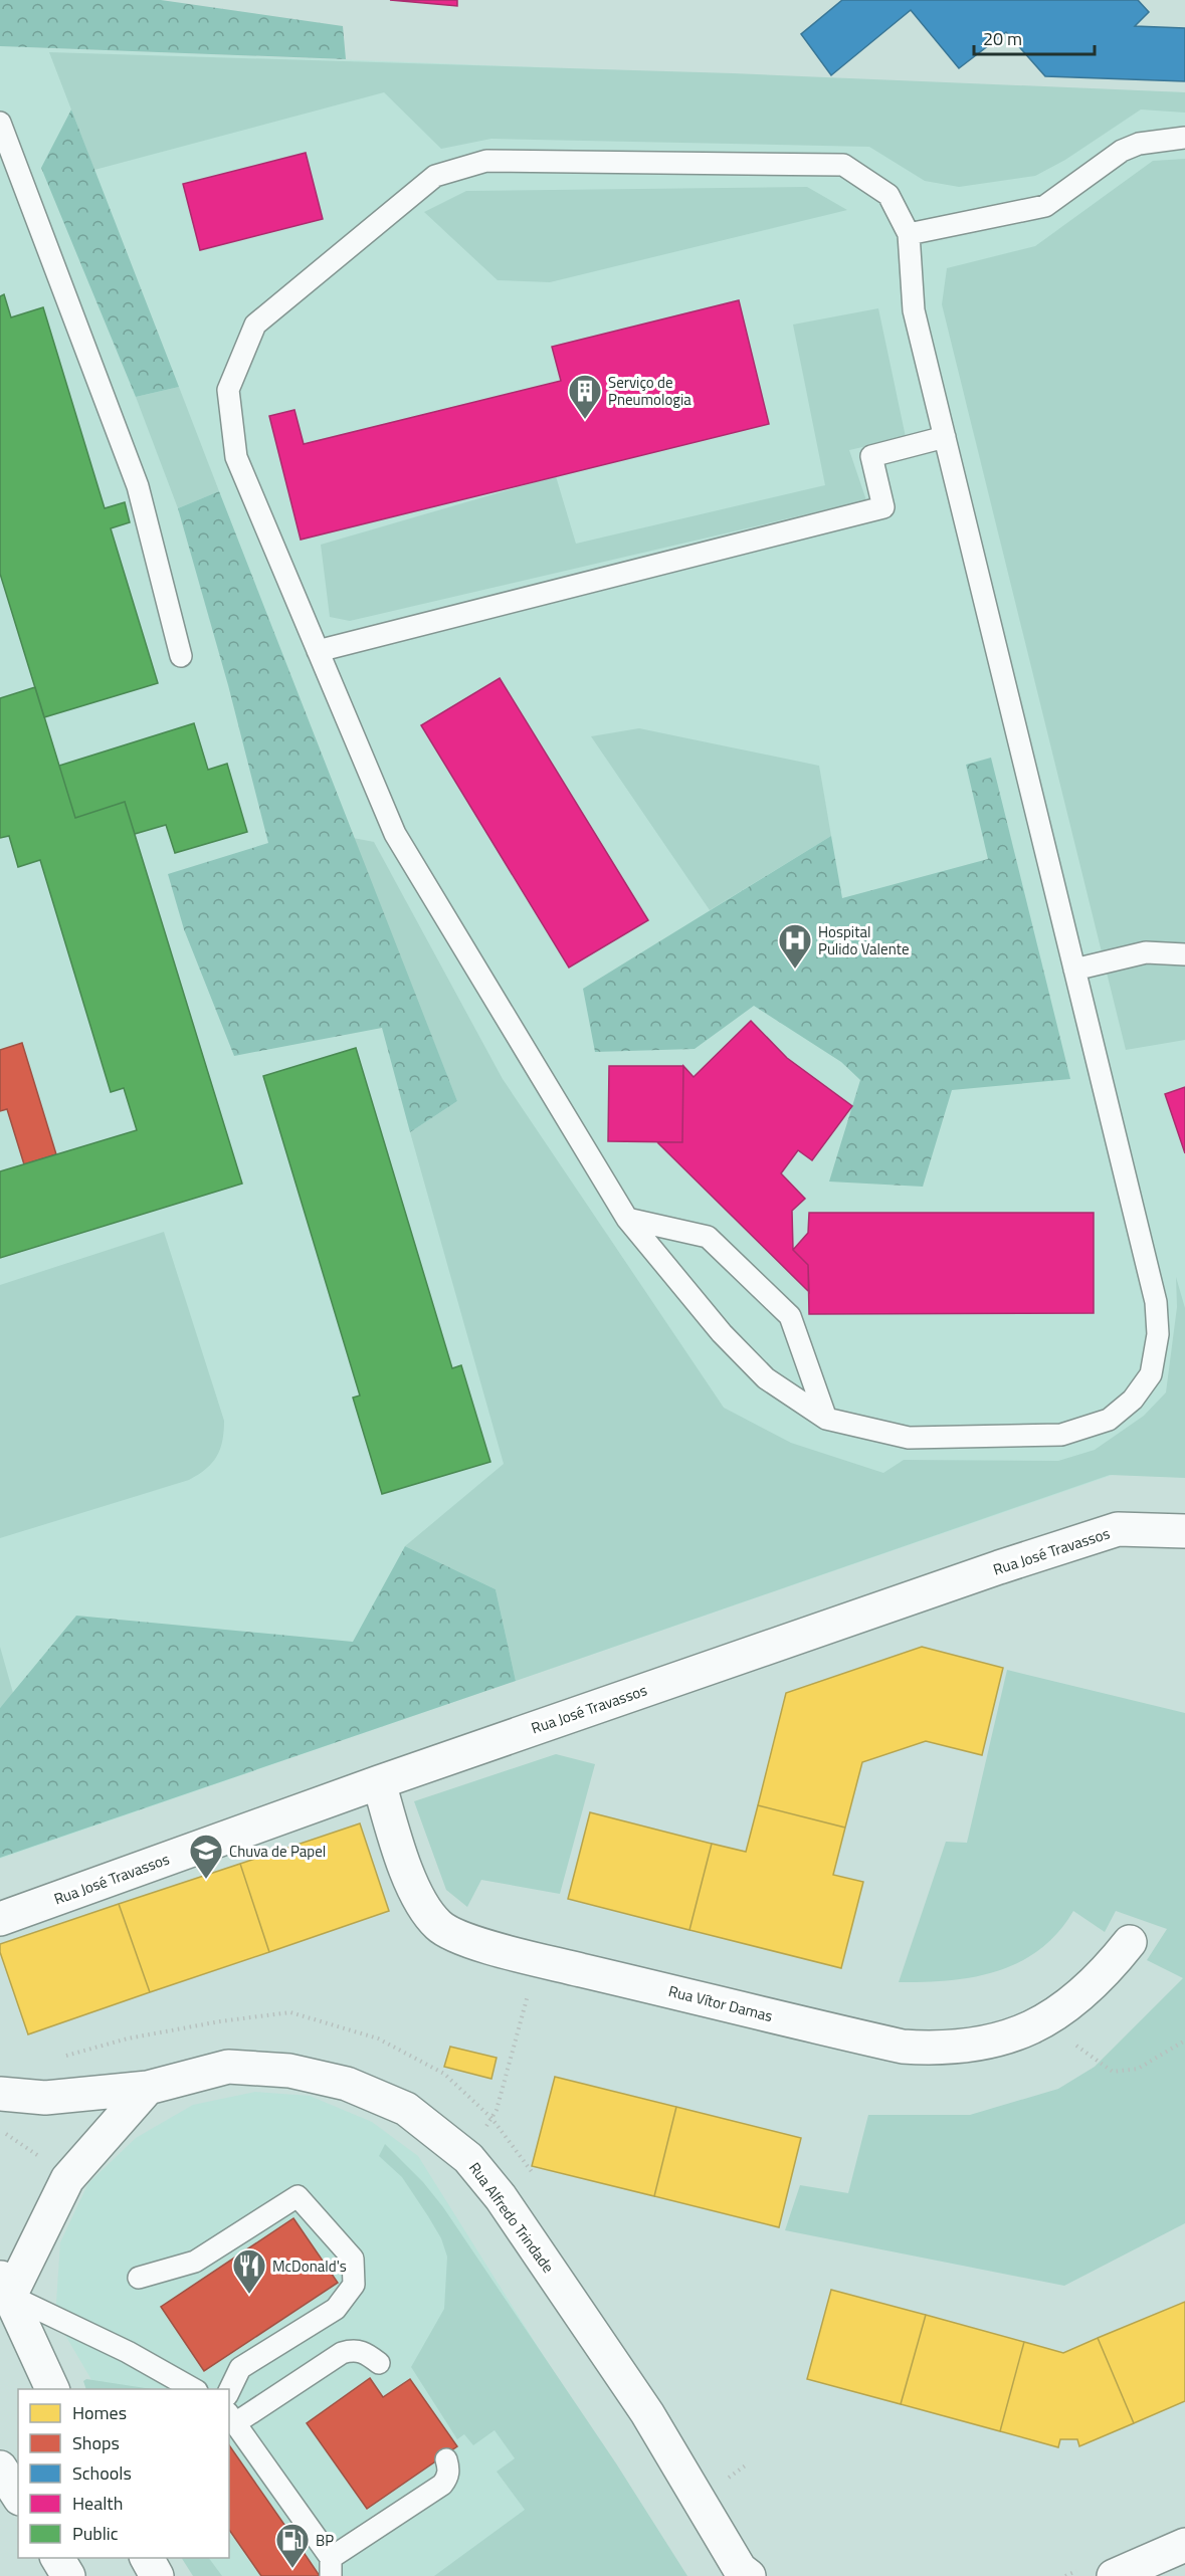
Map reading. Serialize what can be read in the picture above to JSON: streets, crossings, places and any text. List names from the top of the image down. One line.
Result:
{"streets":{"main road":["Rua José Travassos","Rua Vítor Damas","Rua Alfredo Trindade"]},"crossings":[["Rua José Travassos","Rua Vítor Damas"]],"places":{"building":["Serviço de Pneumologia"],"hospital":["Hospital Pulido Valente"],"school or university":["Chuva de Papel"],"restaurant":["McDonald's"],"fuel station":["BP"]},"legend":["Homes","Shops","Schools","Health","Public"],"scale_bar":"20 m"}
